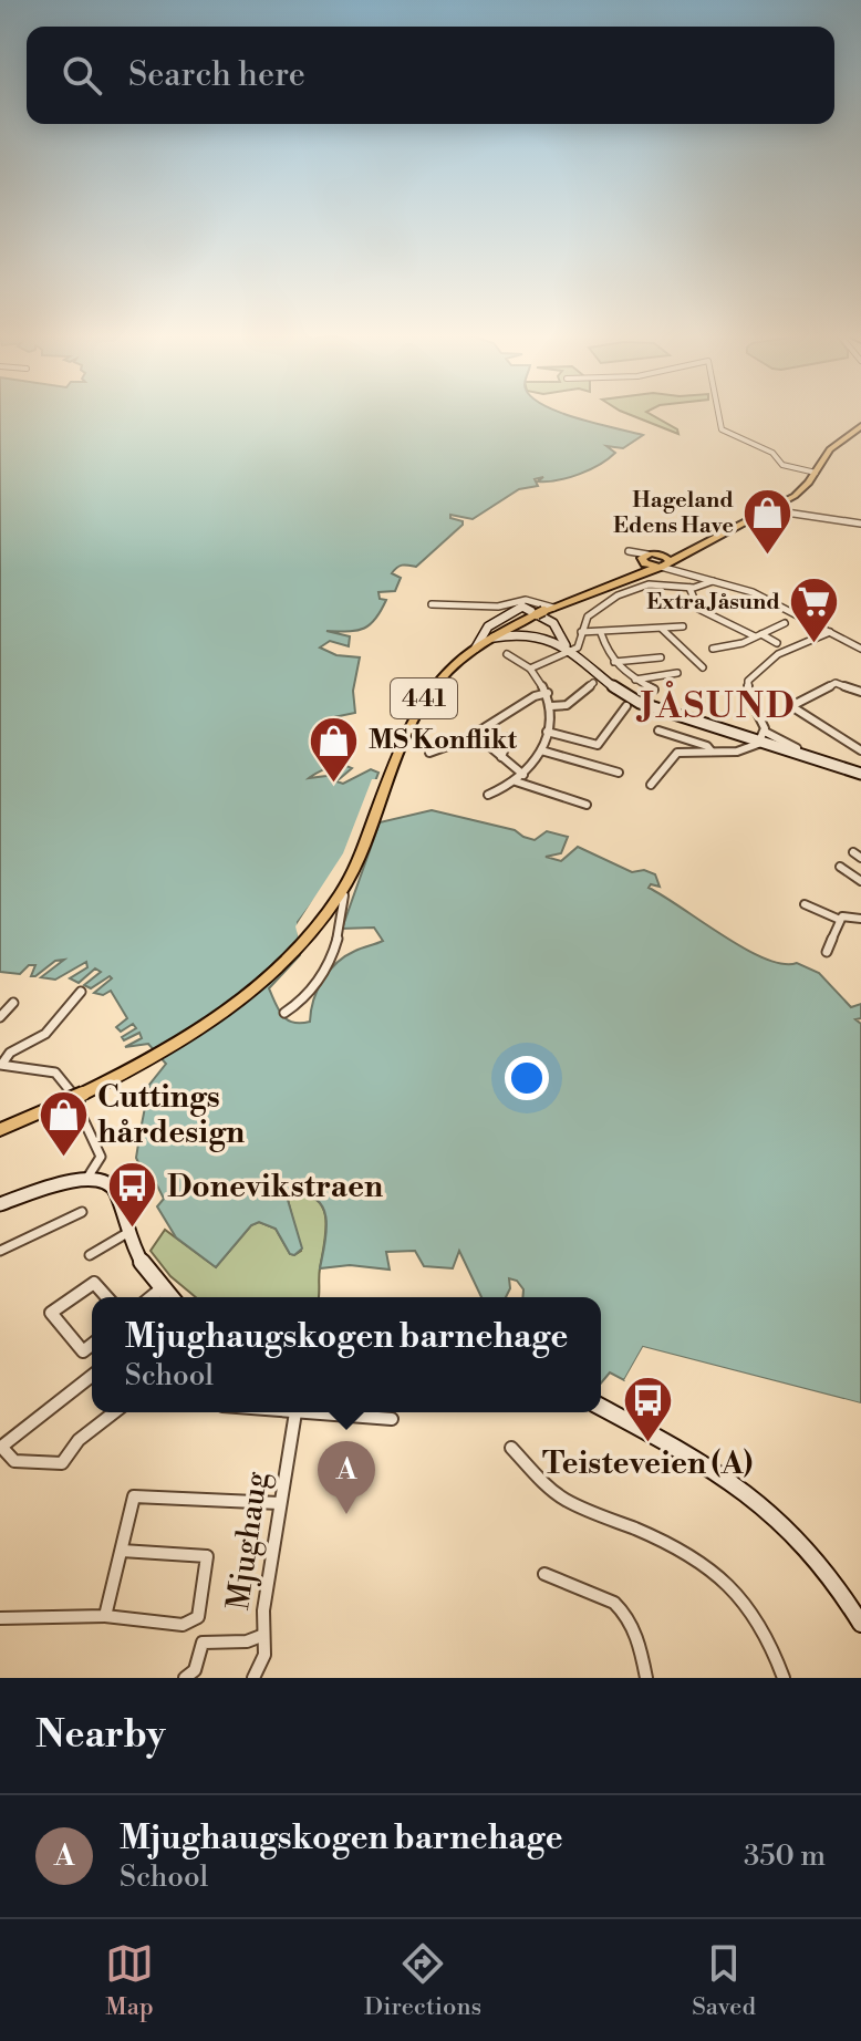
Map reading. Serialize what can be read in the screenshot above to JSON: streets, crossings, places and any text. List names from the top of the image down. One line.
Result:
{"streets":{"main road":["441"],"street":["Mjughaug"]},"districts":["JÅSUND"],"places":{"shop":["Hageland Edens Have","MS Konflikt","Cuttings hårdesign"],"supermarket":["Extra Jåsund"],"bus stop":["Donevikstraen","Teisteveien (A)"]},"page":{"search":"Search here","popup":["Mjughaugskogen barnehage","School"],"pins":"A","heading":"Nearby","list":[{"mark":"A","name":"Mjughaugskogen barnehage","note":"School","value":"350 m"}],"nav":["Map","Directions","Saved"]}}
